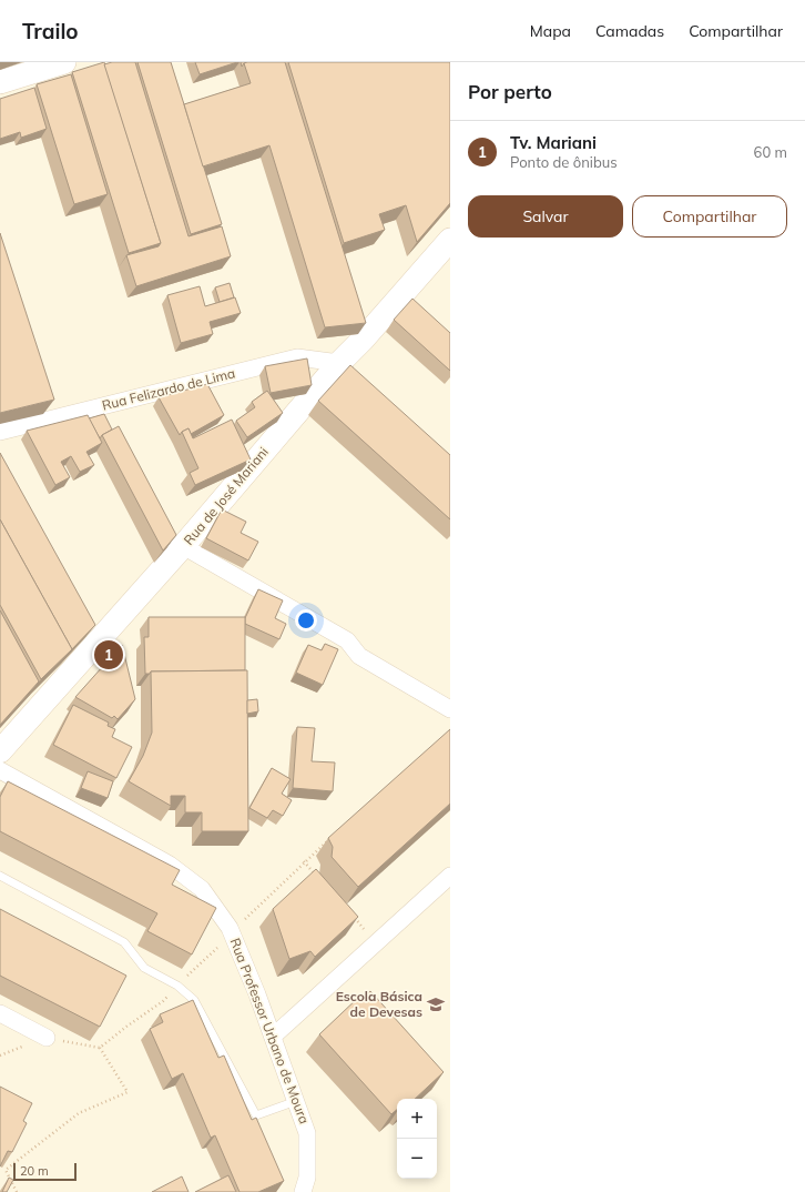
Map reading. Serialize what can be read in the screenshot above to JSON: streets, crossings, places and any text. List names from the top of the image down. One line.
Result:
{"streets":{"street":["Rua Felizardo de Lima","Rua de José Mariani","Rua Professor Urbano de Moura"]},"crossings":[["Rua Felizardo de Lima","Rua de José Mariani"]],"places":{"school or university":["Escola Básica de Devesas"]},"scale_bar":"20 m","page":{"header":"Trailo","nav":["Mapa","Camadas","Compartilhar"],"heading":"Por perto","list":[{"mark":"1","name":"Tv. Mariani","note":"Ponto de ônibus","value":"60 m"}],"buttons":["Salvar","Compartilhar"],"pins":"1","map_buttons":["+","−"],"scale":"20 m"}}
